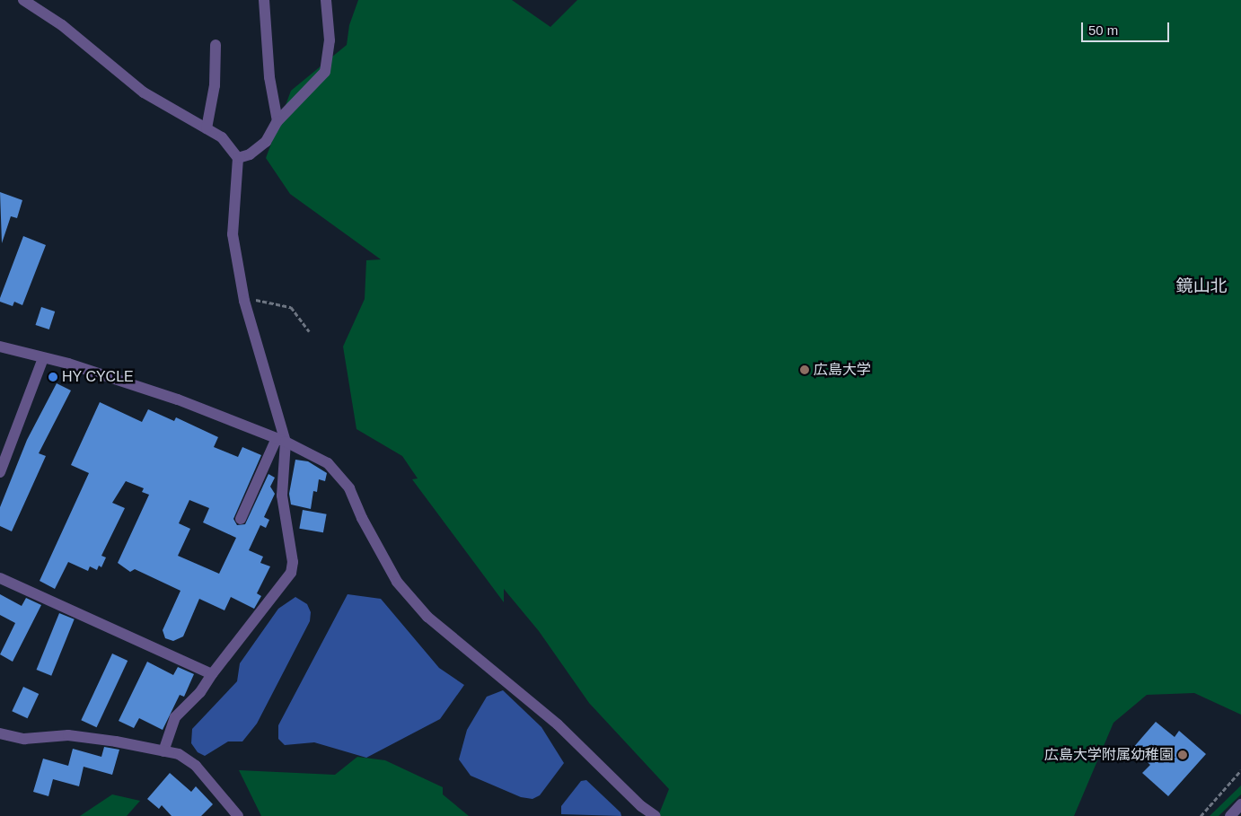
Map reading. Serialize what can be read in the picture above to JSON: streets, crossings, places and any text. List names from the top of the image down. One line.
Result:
{"districts":["鏡山北"],"places":["広島大学","HY CYCLE","広島大学附属幼稚園"],"scale_bar":"50 m"}
